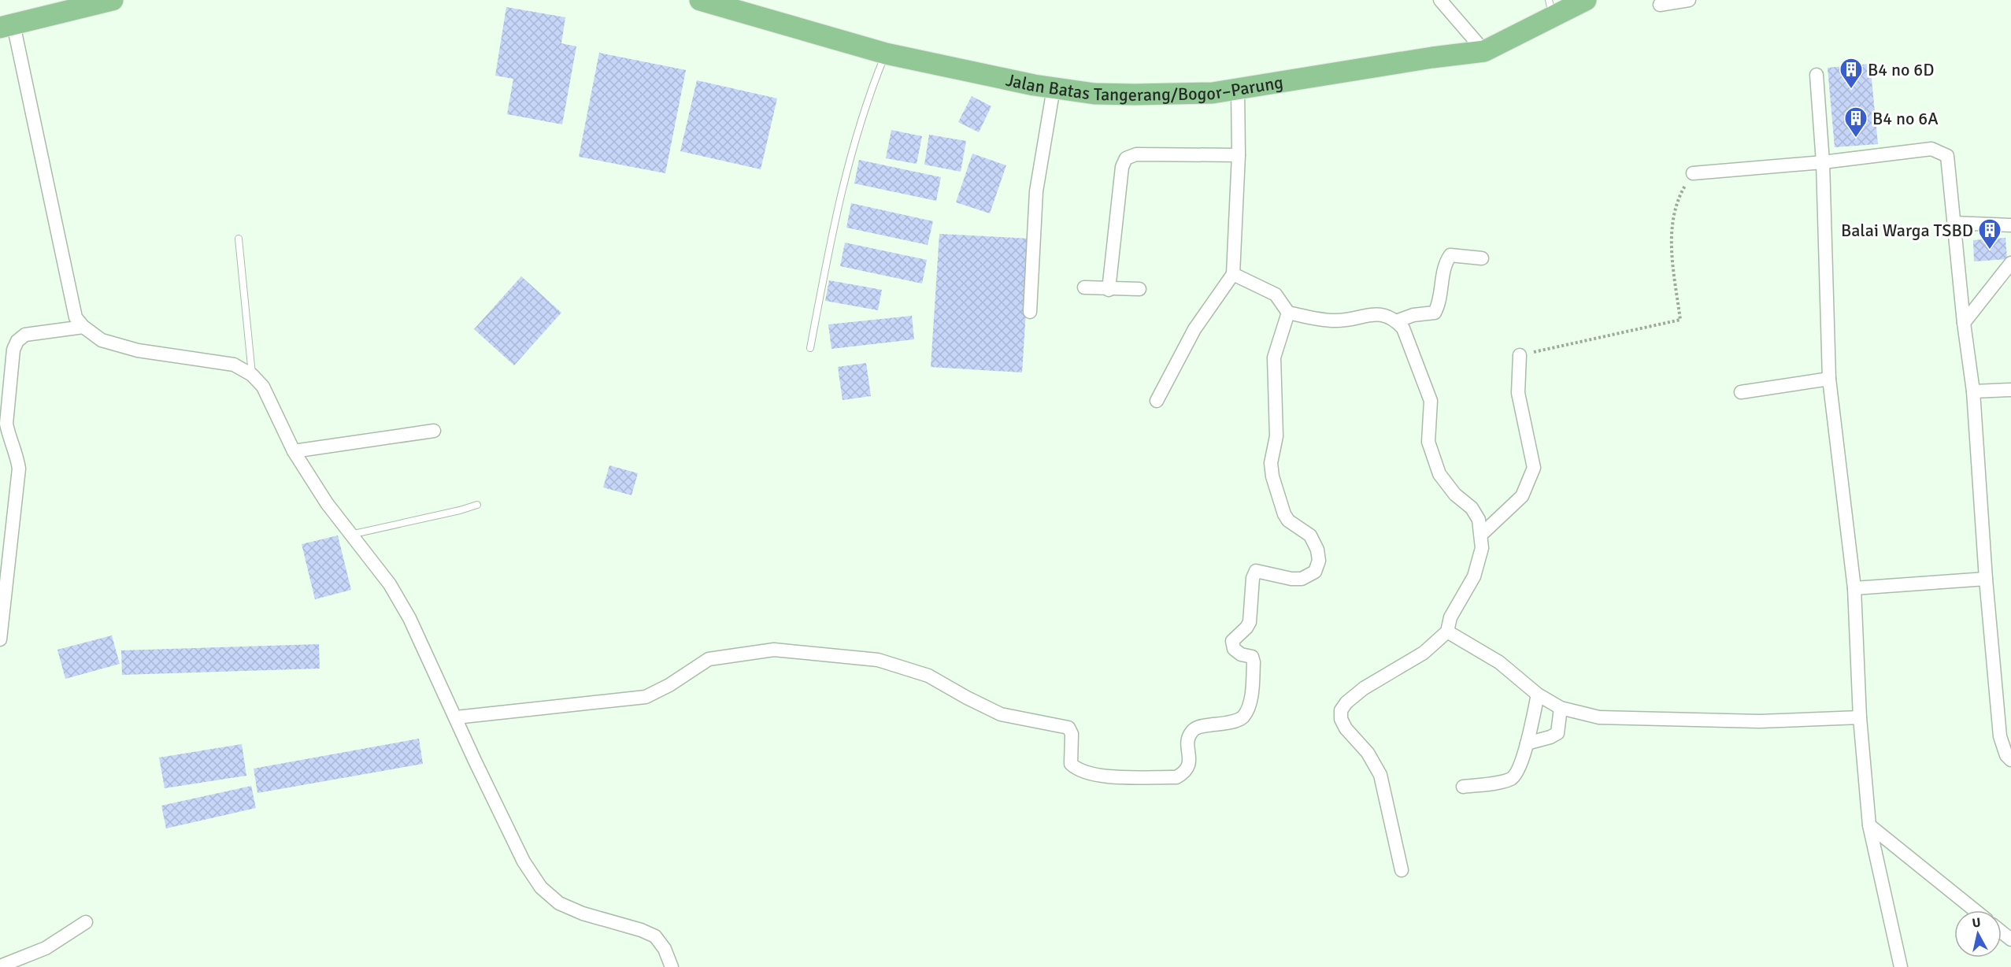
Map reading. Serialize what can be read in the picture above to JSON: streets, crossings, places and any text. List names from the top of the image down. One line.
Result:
{"streets":{"main road":["Jalan Batas Tangerang/Bogor–Parung"]},"places":{"building":["B4 no 6D","B4 no 6A","Balai Warga TSBD"]},"north":"top"}
